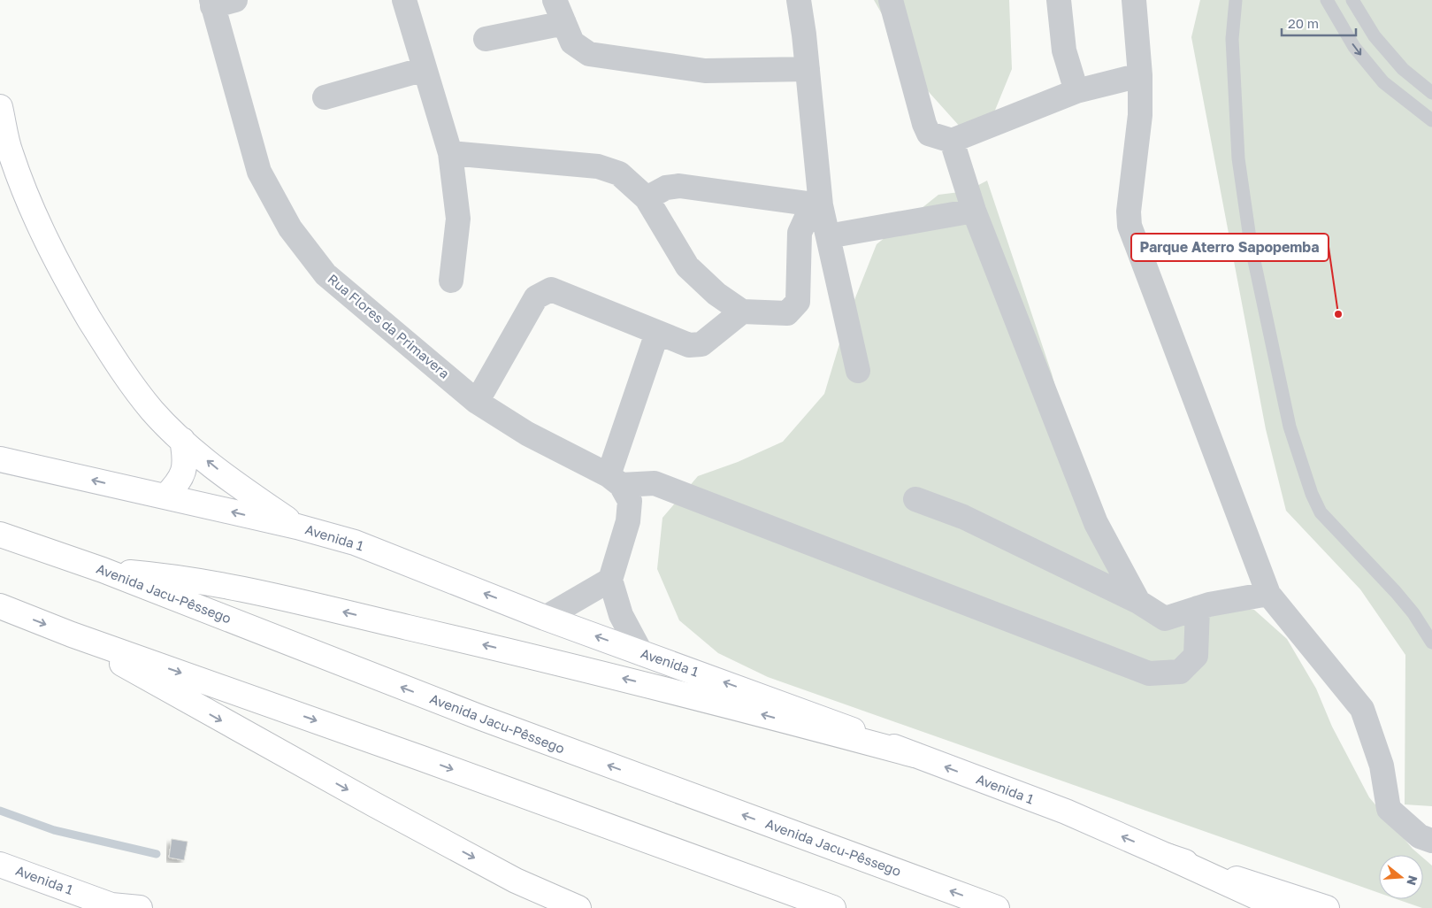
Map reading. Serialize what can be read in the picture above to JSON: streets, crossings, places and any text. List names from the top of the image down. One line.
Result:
{"streets":{"main road":["Avenida 1","Avenida Jacu-Pêssego"],"street":["Rua Flores da Primavera"]},"places":["Parque Aterro Sapopemba"],"scale_bar":"20 m","north":"right"}
